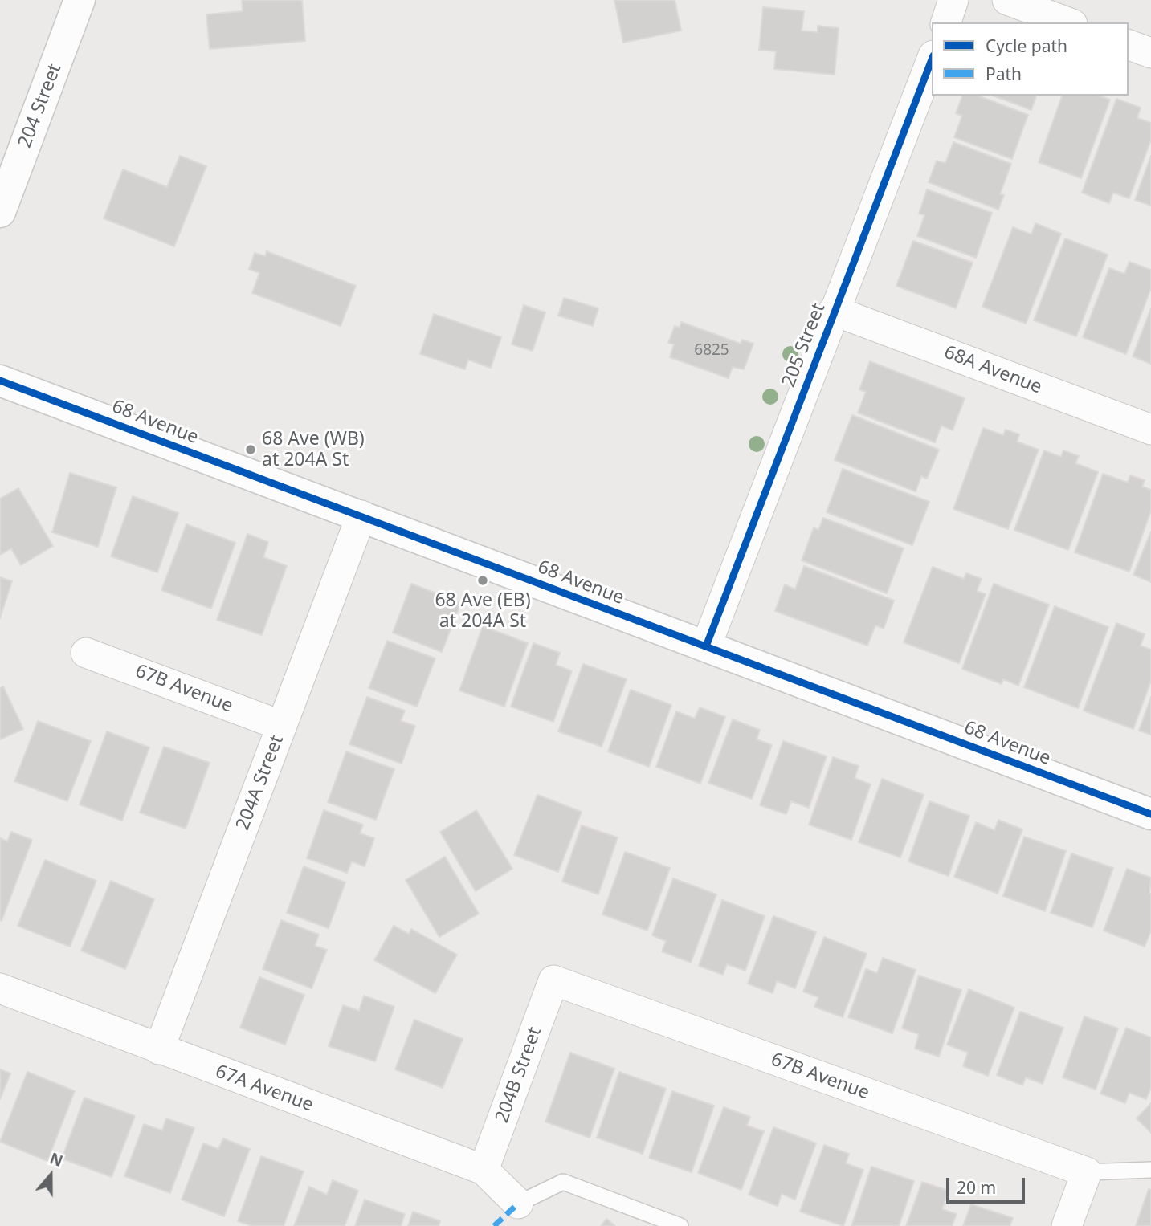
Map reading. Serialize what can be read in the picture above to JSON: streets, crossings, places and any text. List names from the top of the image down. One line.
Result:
{"streets":{"street":["204 Street","205 Street","68A Avenue","68 Avenue","67B Avenue","204A Street","204B Street","67A Avenue"]},"crossings":[["205 Street","68A Avenue"],["205 Street","68 Avenue"],["68 Avenue","204A Street"],["67B Avenue","204A Street"],["67B Avenue","204B Street"],["204A Street","67A Avenue"],["204B Street","67A Avenue"]],"places":["68 Ave (WB) at 204A St","68 Ave (EB) at 204A St"],"house_numbers":["6825"],"legend":["Cycle path","Path"],"scale_bar":"20 m","north":"top"}
